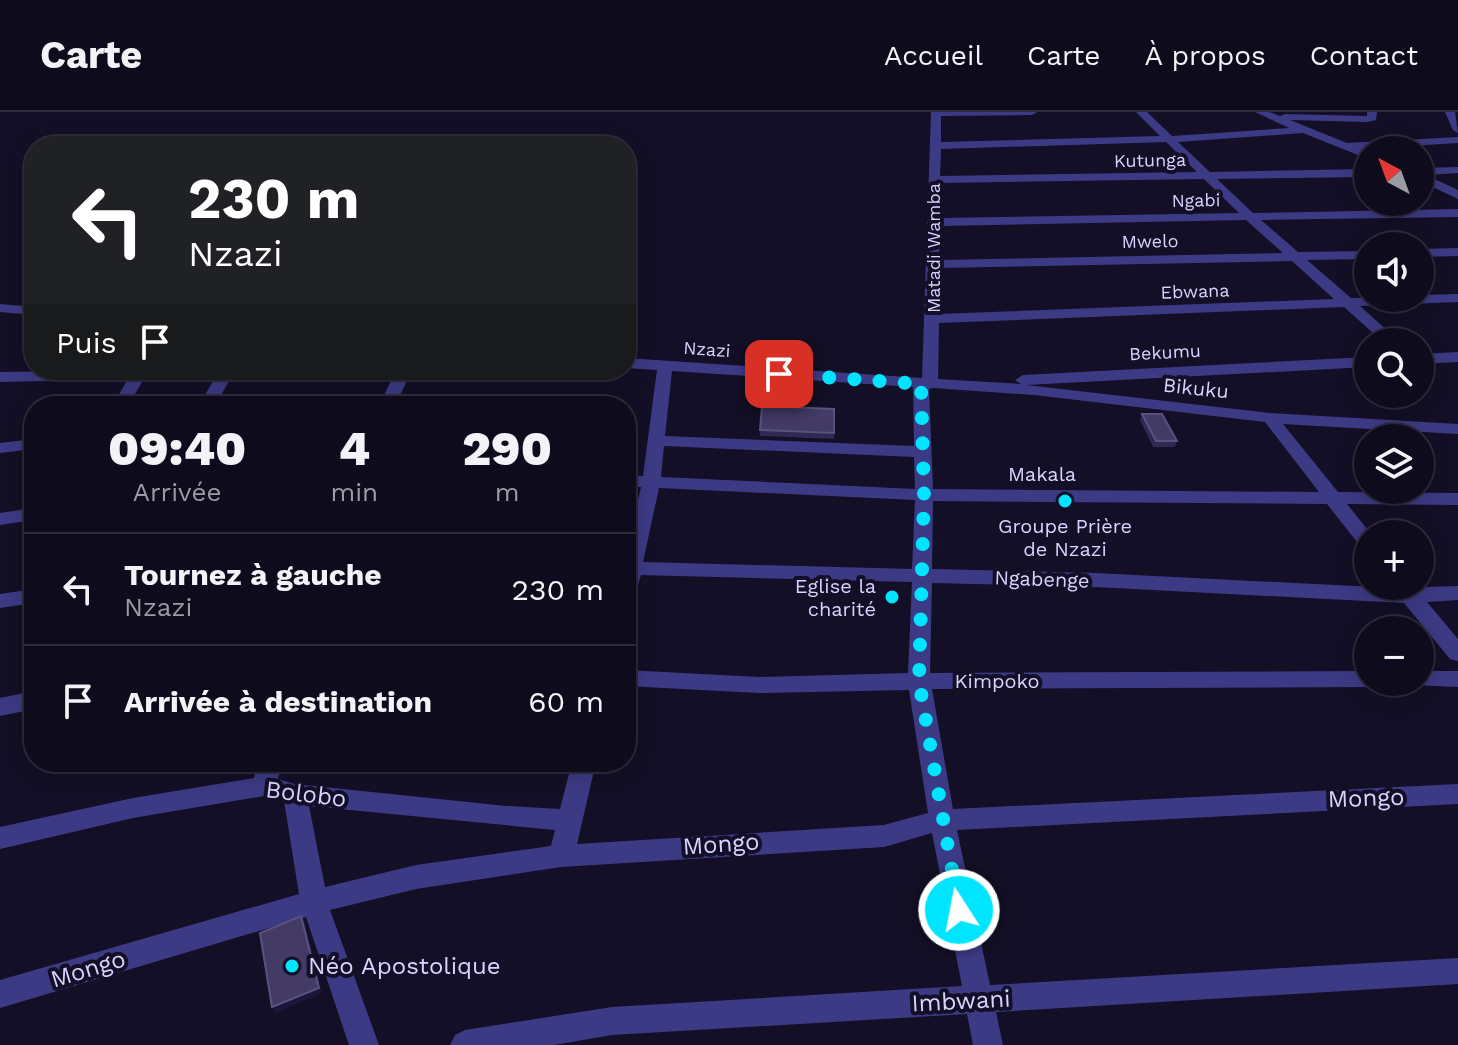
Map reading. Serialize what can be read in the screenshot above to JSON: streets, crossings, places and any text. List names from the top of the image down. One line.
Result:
{"streets":{"street":["Kutunga","Ngabi","Mwelo","Matadi Wamba","Ebwana","Nzazi","Bekumu","Bikuku","Makala","Ngabenge","Kimpoko","Bolobo","Mongo","Imbwani"]},"crossings":[["Kutunga","Matadi Wamba"],["Ngabi","Matadi Wamba"],["Mwelo","Matadi Wamba"],["Matadi Wamba","Ebwana"],["Matadi Wamba","Nzazi"],["Matadi Wamba","Bikuku"],["Matadi Wamba","Makala"],["Matadi Wamba","Ngabenge"],["Matadi Wamba","Kimpoko"],["Matadi Wamba","Mongo"],["Matadi Wamba","Imbwani"],["Nzazi","Bikuku"],["Bekumu","Bikuku"]],"places":["Groupe Prière de Nzazi","Eglise la charité","Néo Apostolique"],"north":"top left","page":{"header":"Carte","nav":["Accueil","Carte","À propos","Contact"],"map_buttons":["+","−"],"turn":["230 m","Nzazi"],"then":"Puis","eta":["09:40","Arrivée","4","min","290","m"],"list":[{"name":"Tournez à gauche","note":"Nzazi","value":"230 m"},{"name":"Arrivée à destination","value":"60 m"}]}}
